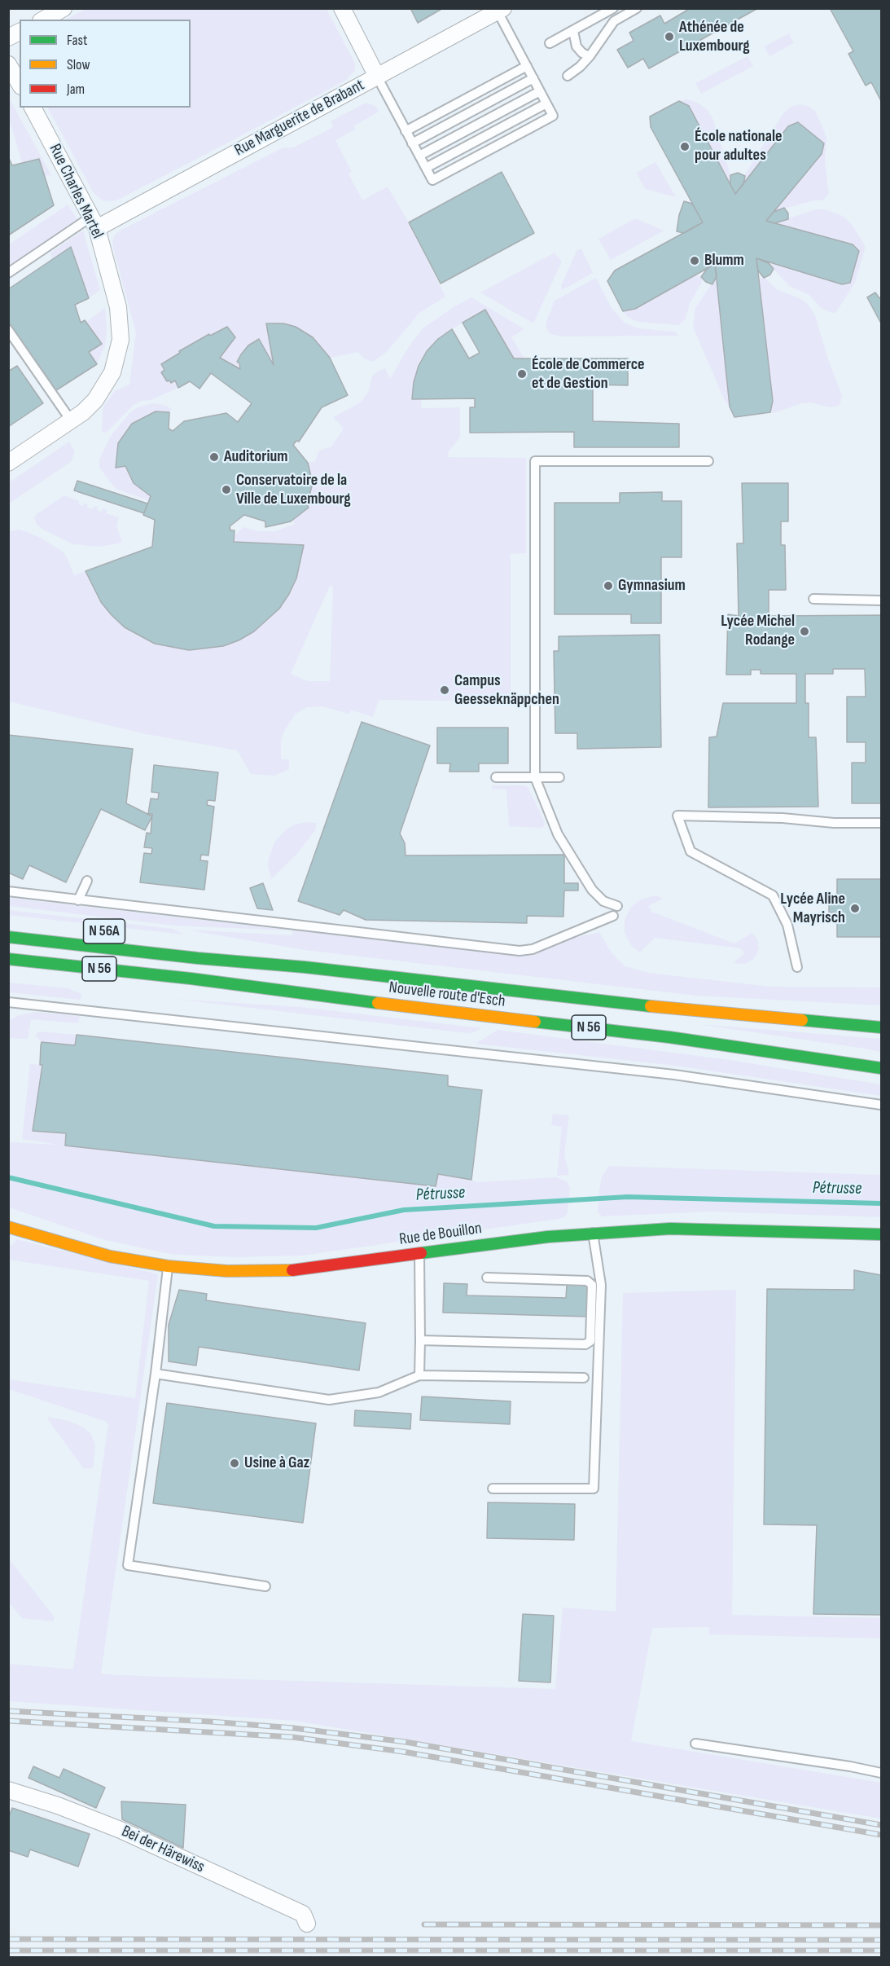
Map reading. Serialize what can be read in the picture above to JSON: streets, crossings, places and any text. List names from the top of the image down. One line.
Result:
{"streets":{"main road":["N 56","Nouvelle route d'Esch","Rue de Bouillon"],"street":["Rue Marguerite de Brabant","Rue Charles Martel","Bei der Härewiss"]},"crossings":[["Rue Marguerite de Brabant","Rue Charles Martel"],["N 56","Nouvelle route d'Esch"]],"water":["Pétrusse"],"places":["Athénée de Luxembourg","École nationale pour adultes","Blumm","École de Commerce et de Gestion","Auditorium","Conservatoire de la Ville de Luxembourg","Gymnasium","Lycée Michel Rodange","Campus Geesseknäppchen","Lycée Aline Mayrisch","Usine à Gaz"],"legend":["Fast","Slow","Jam"]}
